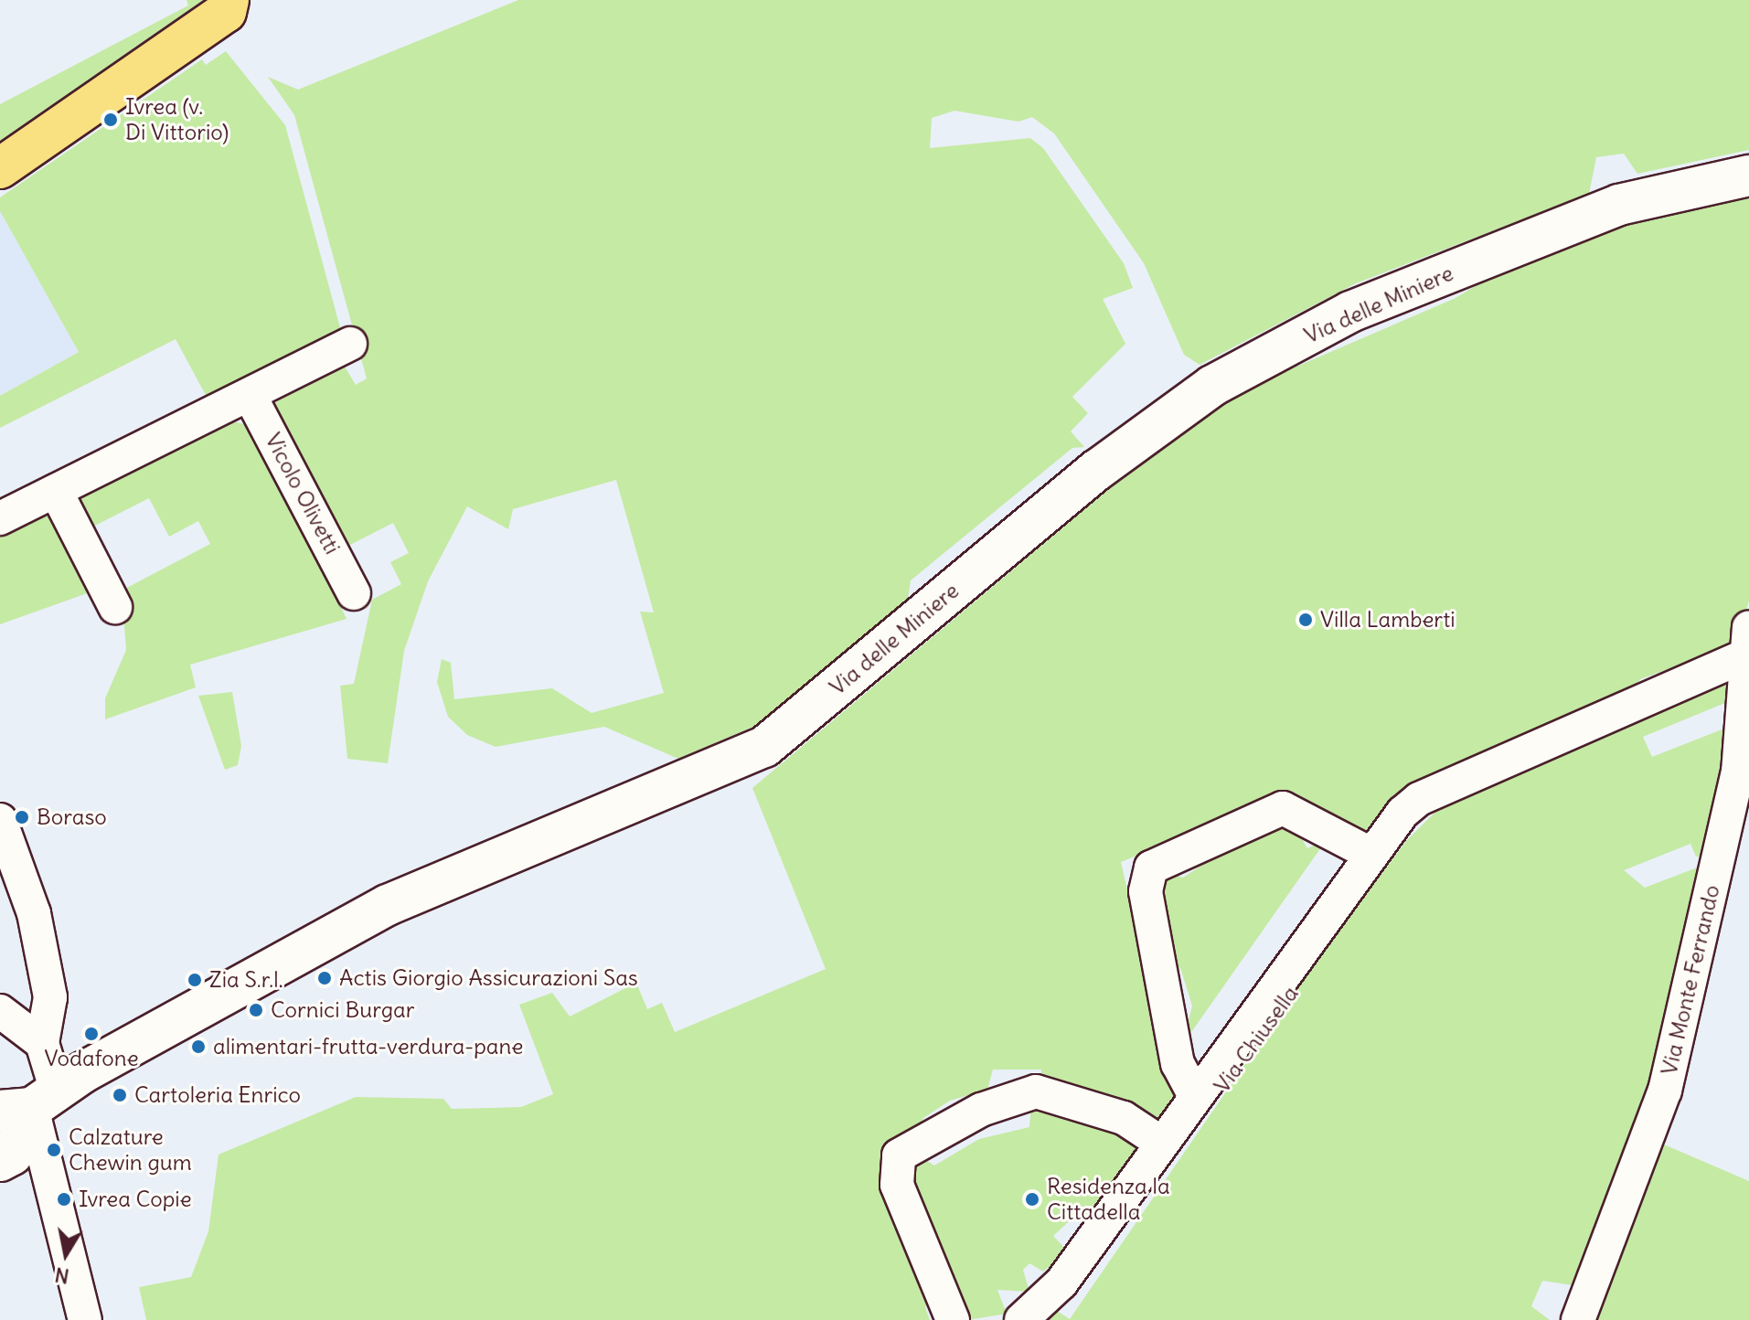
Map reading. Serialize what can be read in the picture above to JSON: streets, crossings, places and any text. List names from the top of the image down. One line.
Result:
{"streets":{"street":["Via delle Miniere","Vicolo Olivetti","Via Monte Ferrando","Via Chiusella"]},"crossings":[["Via Monte Ferrando","Via Chiusella"]],"places":["Ivrea (v. Di Vittorio)","Villa Lamberti","Boraso","Actis Giorgio Assicurazioni Sas","Zia S.r.l.","Cornici Burgar","Vodafone","alimentari-frutta-verdura-pane","Cartoleria Enrico","Calzature Chewin gum","Ivrea Copie","Residenza la Cittadella"],"north":"bottom"}
